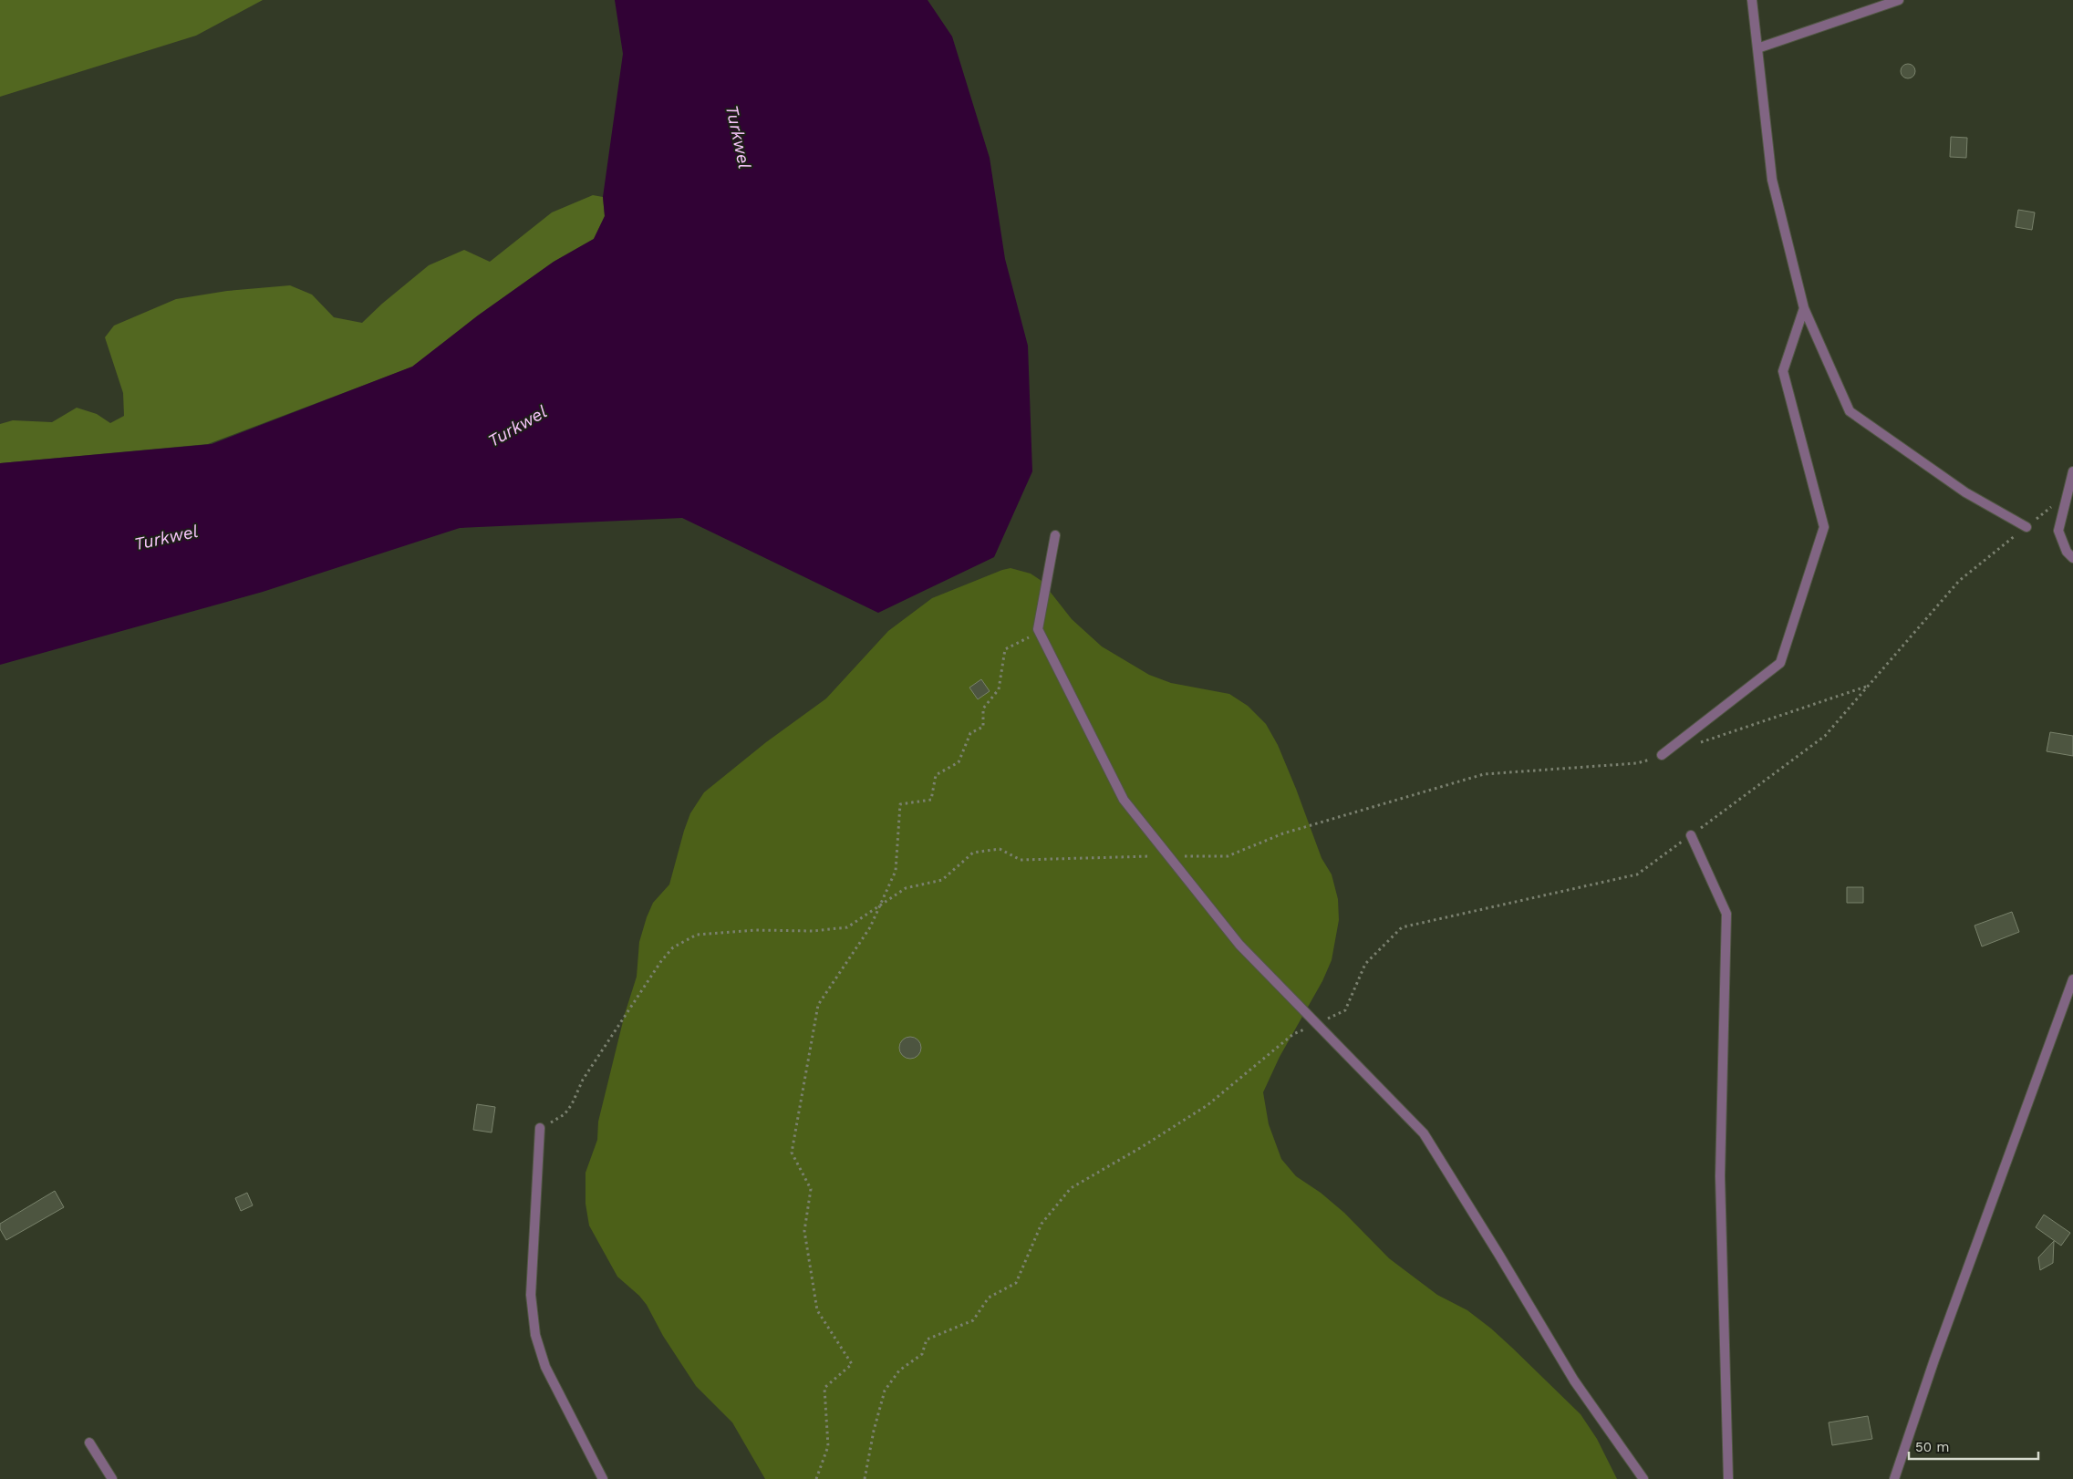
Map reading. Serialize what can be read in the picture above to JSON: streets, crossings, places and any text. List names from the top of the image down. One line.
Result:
{"water":["Turkwel"],"scale_bar":"50 m"}
